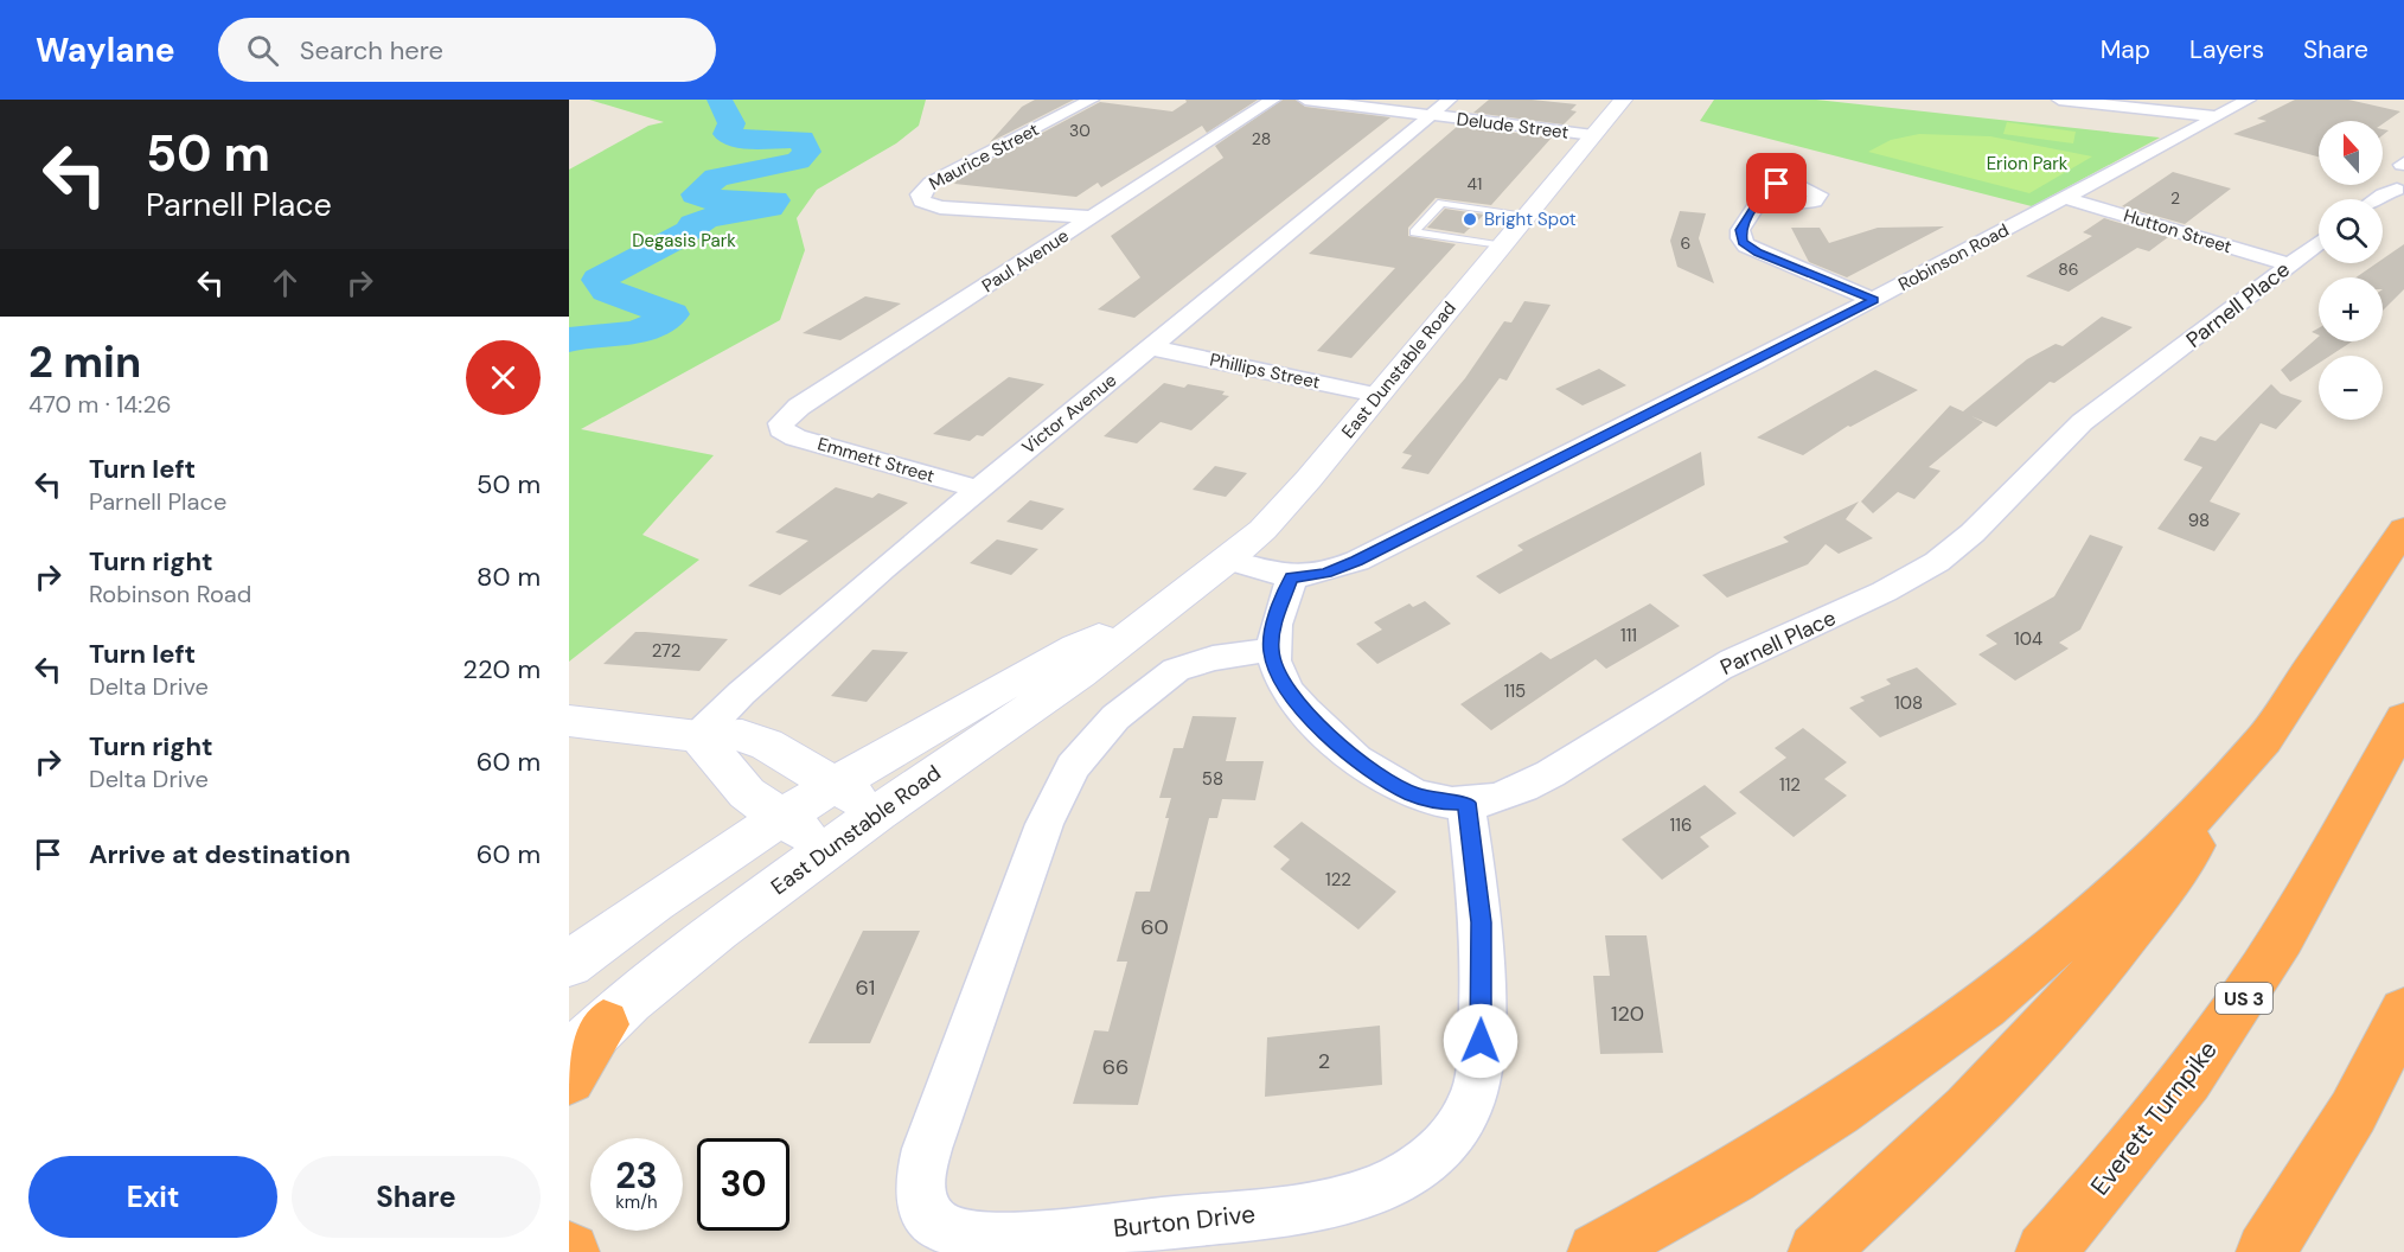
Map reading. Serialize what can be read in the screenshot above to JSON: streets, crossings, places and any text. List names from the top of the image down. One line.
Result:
{"streets":{"highway":["US 3","Everett Turnpike"],"street":["Delude Street","Maurice Street","Hutton Street","Robinson Road","Paul Avenue","Parnell Place","East Dunstable Road","Phillips Street","Victor Avenue","Emmett Street","Burton Drive"]},"crossings":[["Delude Street","East Dunstable Road"],["Delude Street","Victor Avenue"],["Maurice Street","Paul Avenue"],["Hutton Street","Robinson Road"],["Hutton Street","Parnell Place"],["Robinson Road","East Dunstable Road"],["Paul Avenue","Emmett Street"],["Parnell Place","Burton Drive"],["East Dunstable Road","Phillips Street"],["Phillips Street","Victor Avenue"],["Victor Avenue","Emmett Street"]],"parks":["Erion Park","Degasis Park"],"places":["Bright Spot"],"house_numbers":["30","28","41","2","6","86","98","111","104","272","115","108","58","112","116","122","60","61","120","2","66"],"north":"top","page":{"header":"Waylane","search":"Search here","nav":["Map","Layers","Share"],"turn":["50 m","Parnell Place"],"map_buttons":["+","−"],"heading":["2 min","470 m · 14:26"],"list":[{"name":"Turn left","note":"Parnell Place","value":"50 m"},{"name":"Turn right","note":"Robinson Road","value":"80 m"},{"name":"Turn left","note":"Delta Drive","value":"220 m"},{"name":"Turn right","note":"Delta Drive","value":"60 m"},{"name":"Arrive at destination","value":"60 m"}],"speed":"23 km/h","limit":"30","buttons":["Exit","Share"]}}
